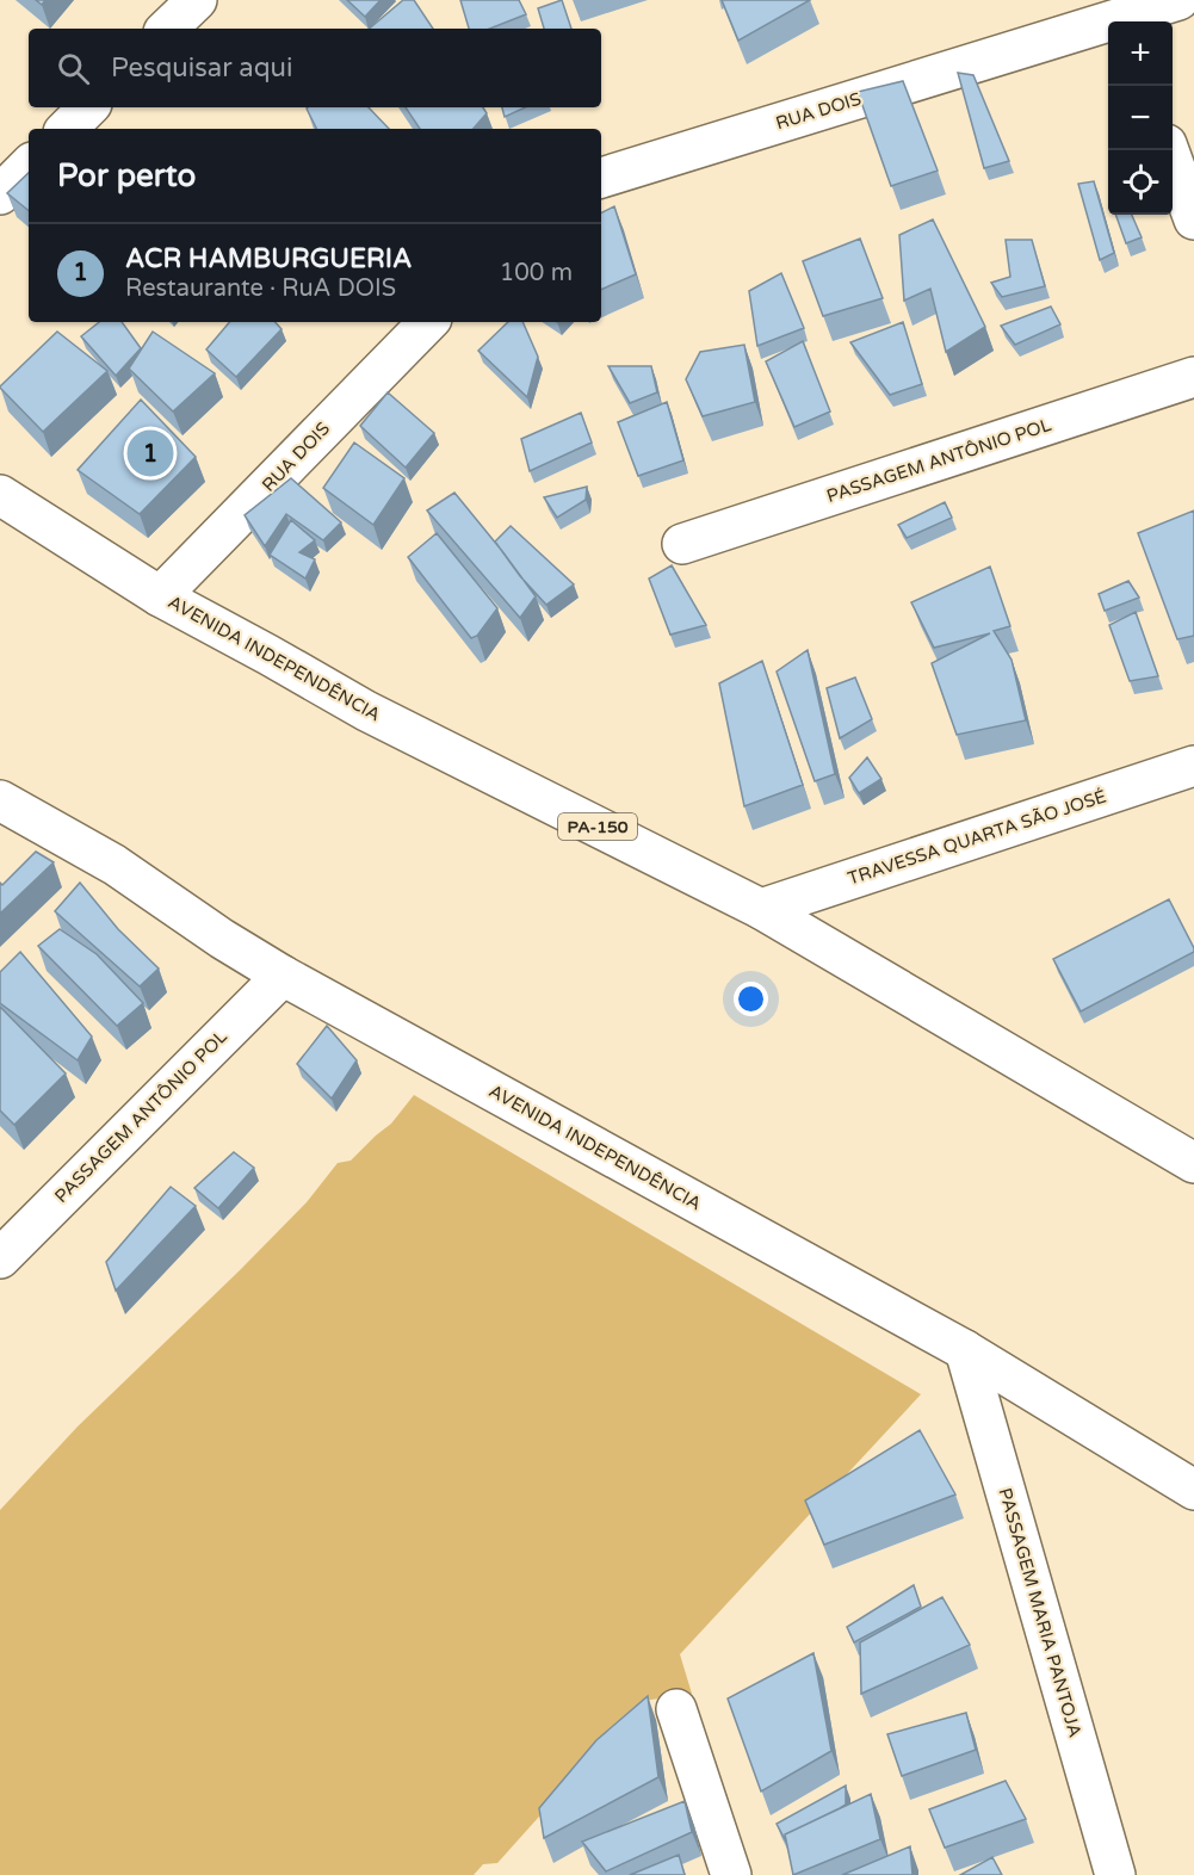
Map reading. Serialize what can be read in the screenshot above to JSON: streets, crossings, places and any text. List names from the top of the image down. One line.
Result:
{"streets":{"street":["RUA DOIS","PASSAGEM ANTÔNIO POL","AVENIDA INDEPENDÊNCIA","PA-150","TRAVESSA QUARTA SÃO JOSÉ","PASSAGEM MARIA PANTOJA"]},"crossings":[["RUA DOIS","AVENIDA INDEPENDÊNCIA"],["PASSAGEM ANTÔNIO POL","AVENIDA INDEPENDÊNCIA"],["AVENIDA INDEPENDÊNCIA","TRAVESSA QUARTA SÃO JOSÉ"],["AVENIDA INDEPENDÊNCIA","PASSAGEM MARIA PANTOJA"]],"page":{"map_buttons":["+","−"],"search":"Pesquisar aqui","heading":"Por perto","list":[{"mark":"1","name":"ACR HAMBURGUERIA","note":"Restaurante · RuA DOIS","value":"100 m"}],"pins":"1"}}
